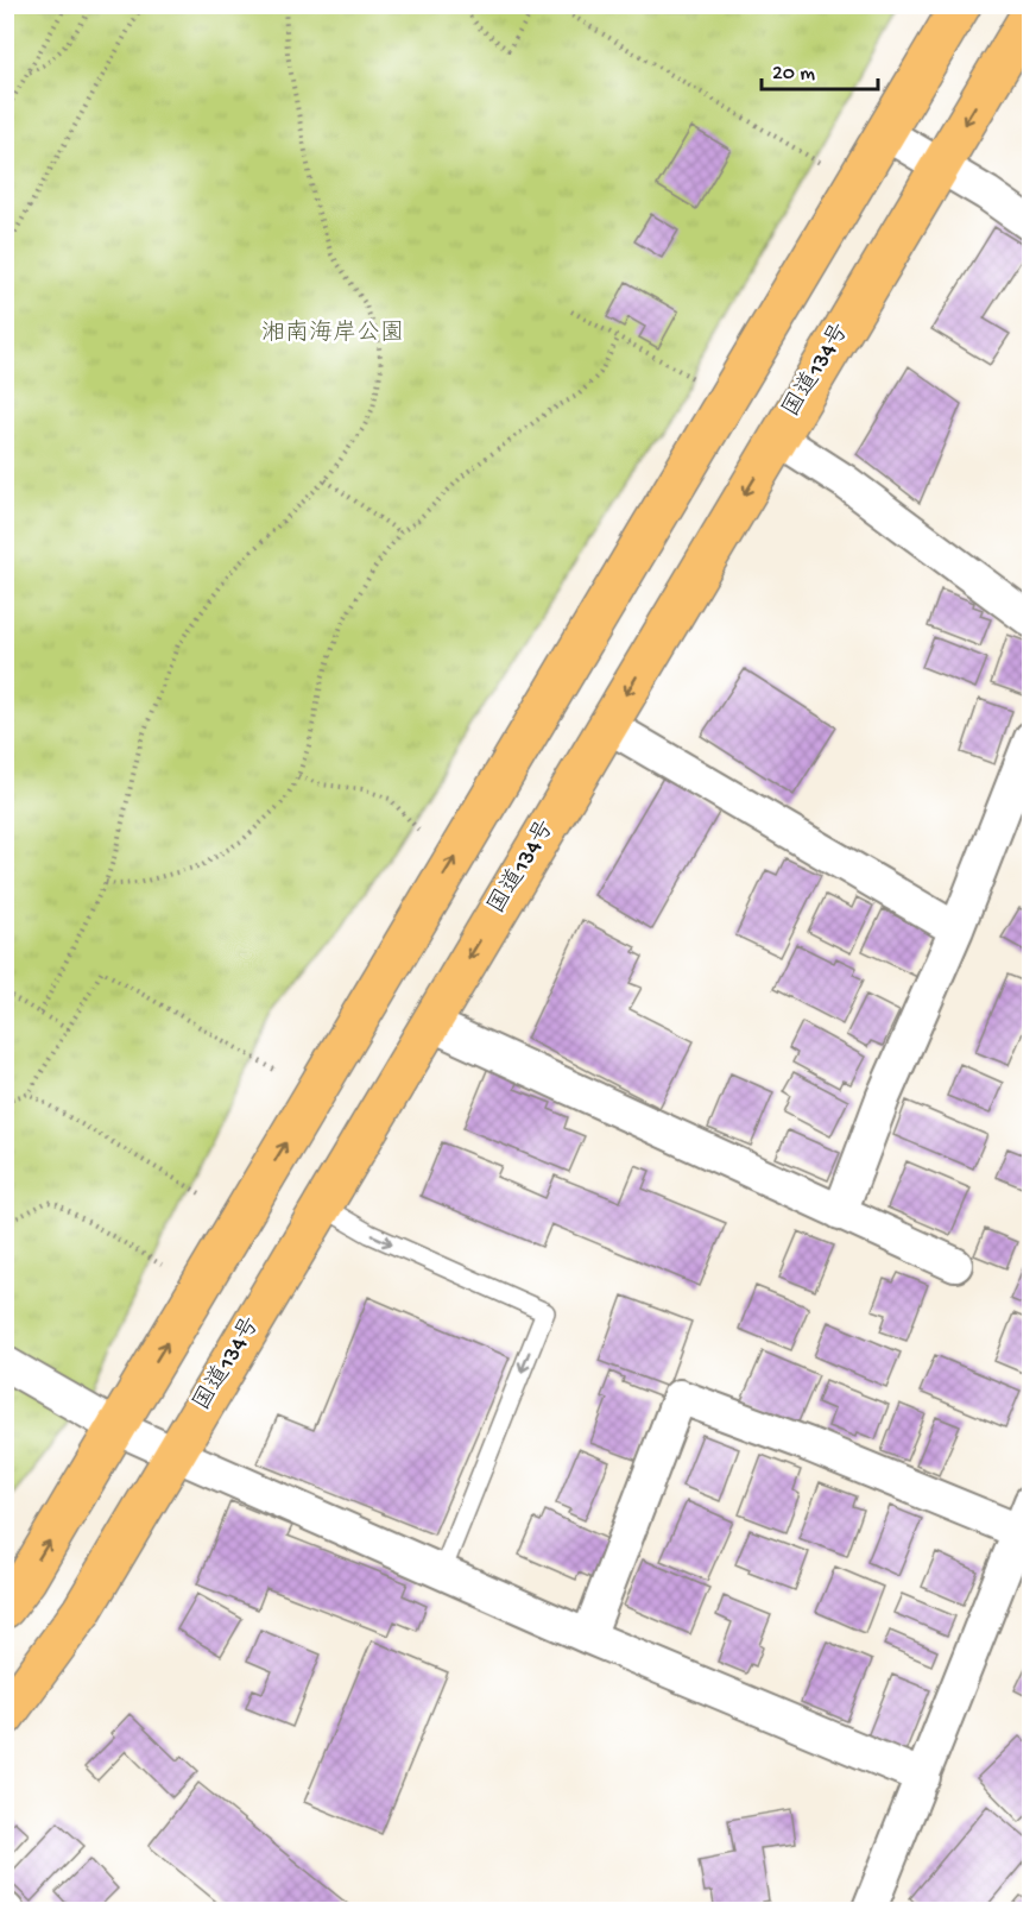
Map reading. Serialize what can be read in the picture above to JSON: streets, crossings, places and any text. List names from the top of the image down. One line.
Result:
{"streets":{"highway":["国道134号"]},"parks":["湘南海岸公園"],"scale_bar":"20 m"}
